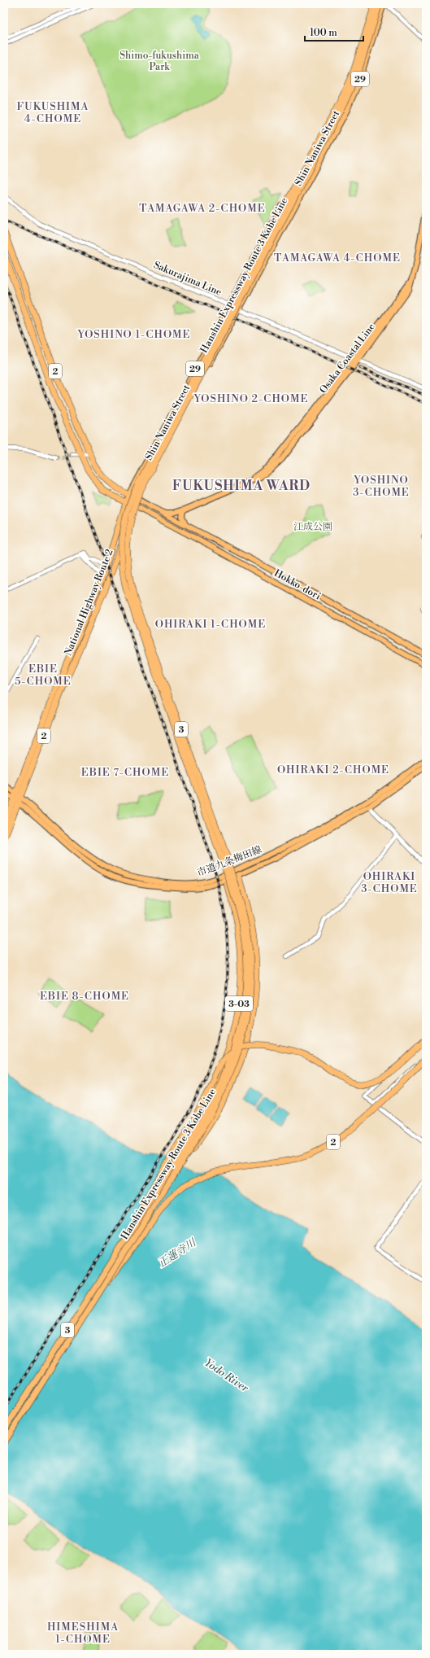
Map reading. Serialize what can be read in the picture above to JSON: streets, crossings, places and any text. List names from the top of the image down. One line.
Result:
{"streets":{"highway":["Hanshin Expressway Route 3 Kobe Line","2","National Highway Route 2","3","3-03"],"main road":["29","Shin Naniwa Street","Osaka Coastal Line","Hokko-dori","市道九条梅田線"],"street":["Sakurajima Line"]},"crossings":[["Shin Naniwa Street","Sakurajima Line"],["Shin Naniwa Street","2"],["Shin Naniwa Street","Hokko-dori"],["Shin Naniwa Street","National Highway Route 2"],["Hanshin Expressway Route 3 Kobe Line","2"],["Hanshin Expressway Route 3 Kobe Line","3-03"],["Sakurajima Line","Osaka Coastal Line"],["Osaka Coastal Line","Hokko-dori"],["2","Hokko-dori"],["2","National Highway Route 2"],["Hokko-dori","National Highway Route 2"],["National Highway Route 2","市道九条梅田線"],["市道九条梅田線","3-03"]],"districts":["FUKUSHIMA 4-CHOME","TAMAGAWA 2-CHOME","TAMAGAWA 4-CHOME","YOSHINO 1-CHOME","YOSHINO 2-CHOME","YOSHINO 3-CHOME","FUKUSHIMA WARD","OHIRAKI 1-CHOME","EBIE 5-CHOME","OHIRAKI 2-CHOME","EBIE 7-CHOME","OHIRAKI 3-CHOME","EBIE 8-CHOME","HIMESHIMA 1-CHOME"],"water":["正蓮寺川","Yodo River"],"parks":["Shimo-fukushima Park","江成公園"],"scale_bar":"100 m"}
